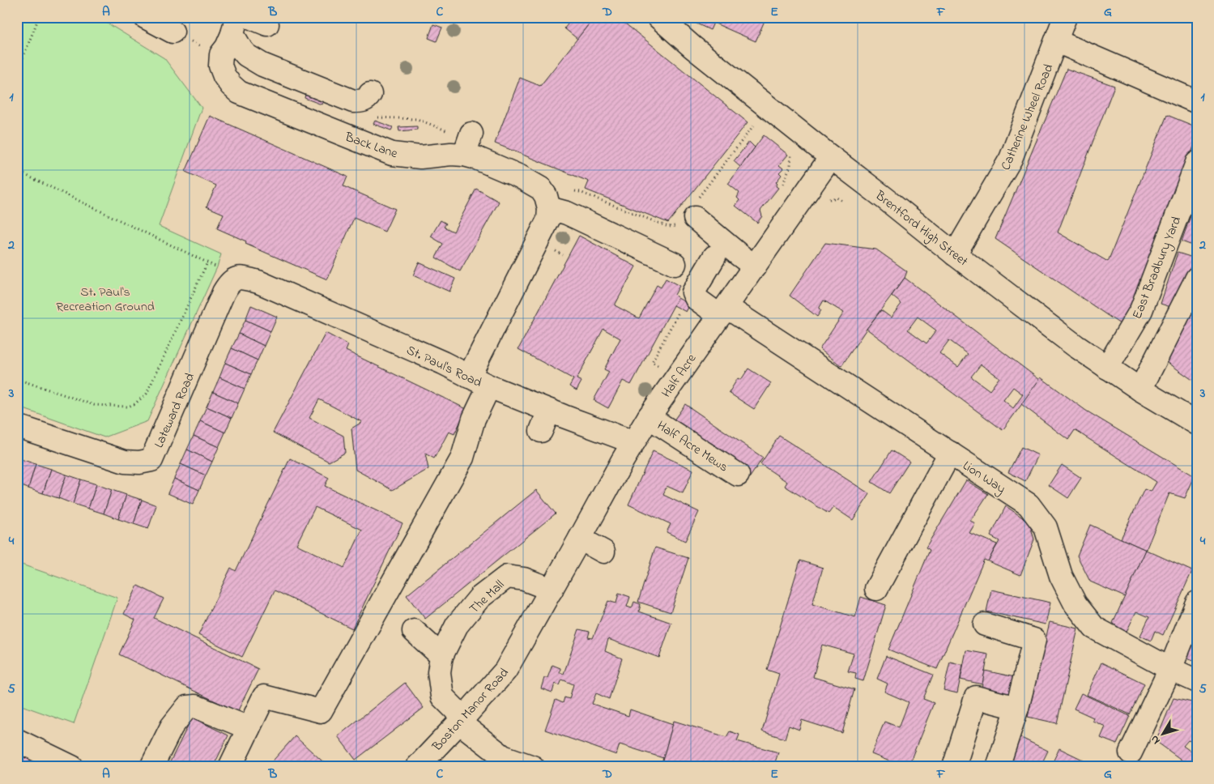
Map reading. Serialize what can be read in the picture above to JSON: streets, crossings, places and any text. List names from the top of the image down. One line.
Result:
{"streets":{"street":["Catherine Wheel Road","Back Lane","Brentford High Street","East Bradbury Yard","St. Paul's Road","Half Acre","Lateward Road","Half Acre Mews","Lion Way","The Mall","Boston Manor Road"]},"crossings":[["Catherine Wheel Road","Brentford High Street"],["Brentford High Street","East Bradbury Yard"],["Brentford High Street","Half Acre"],["St. Paul's Road","Half Acre"],["St. Paul's Road","Lateward Road"],["Half Acre","Half Acre Mews"],["Half Acre","Lion Way"],["Half Acre","The Mall"],["Half Acre","Boston Manor Road"],["The Mall","Boston Manor Road"]],"parks":["St. Paul's Recreation Ground"],"north":"bottom left","grid":{"columns":["A","B","C","D","E","F","G"],"rows":["1","2","3","4","5"]}}
